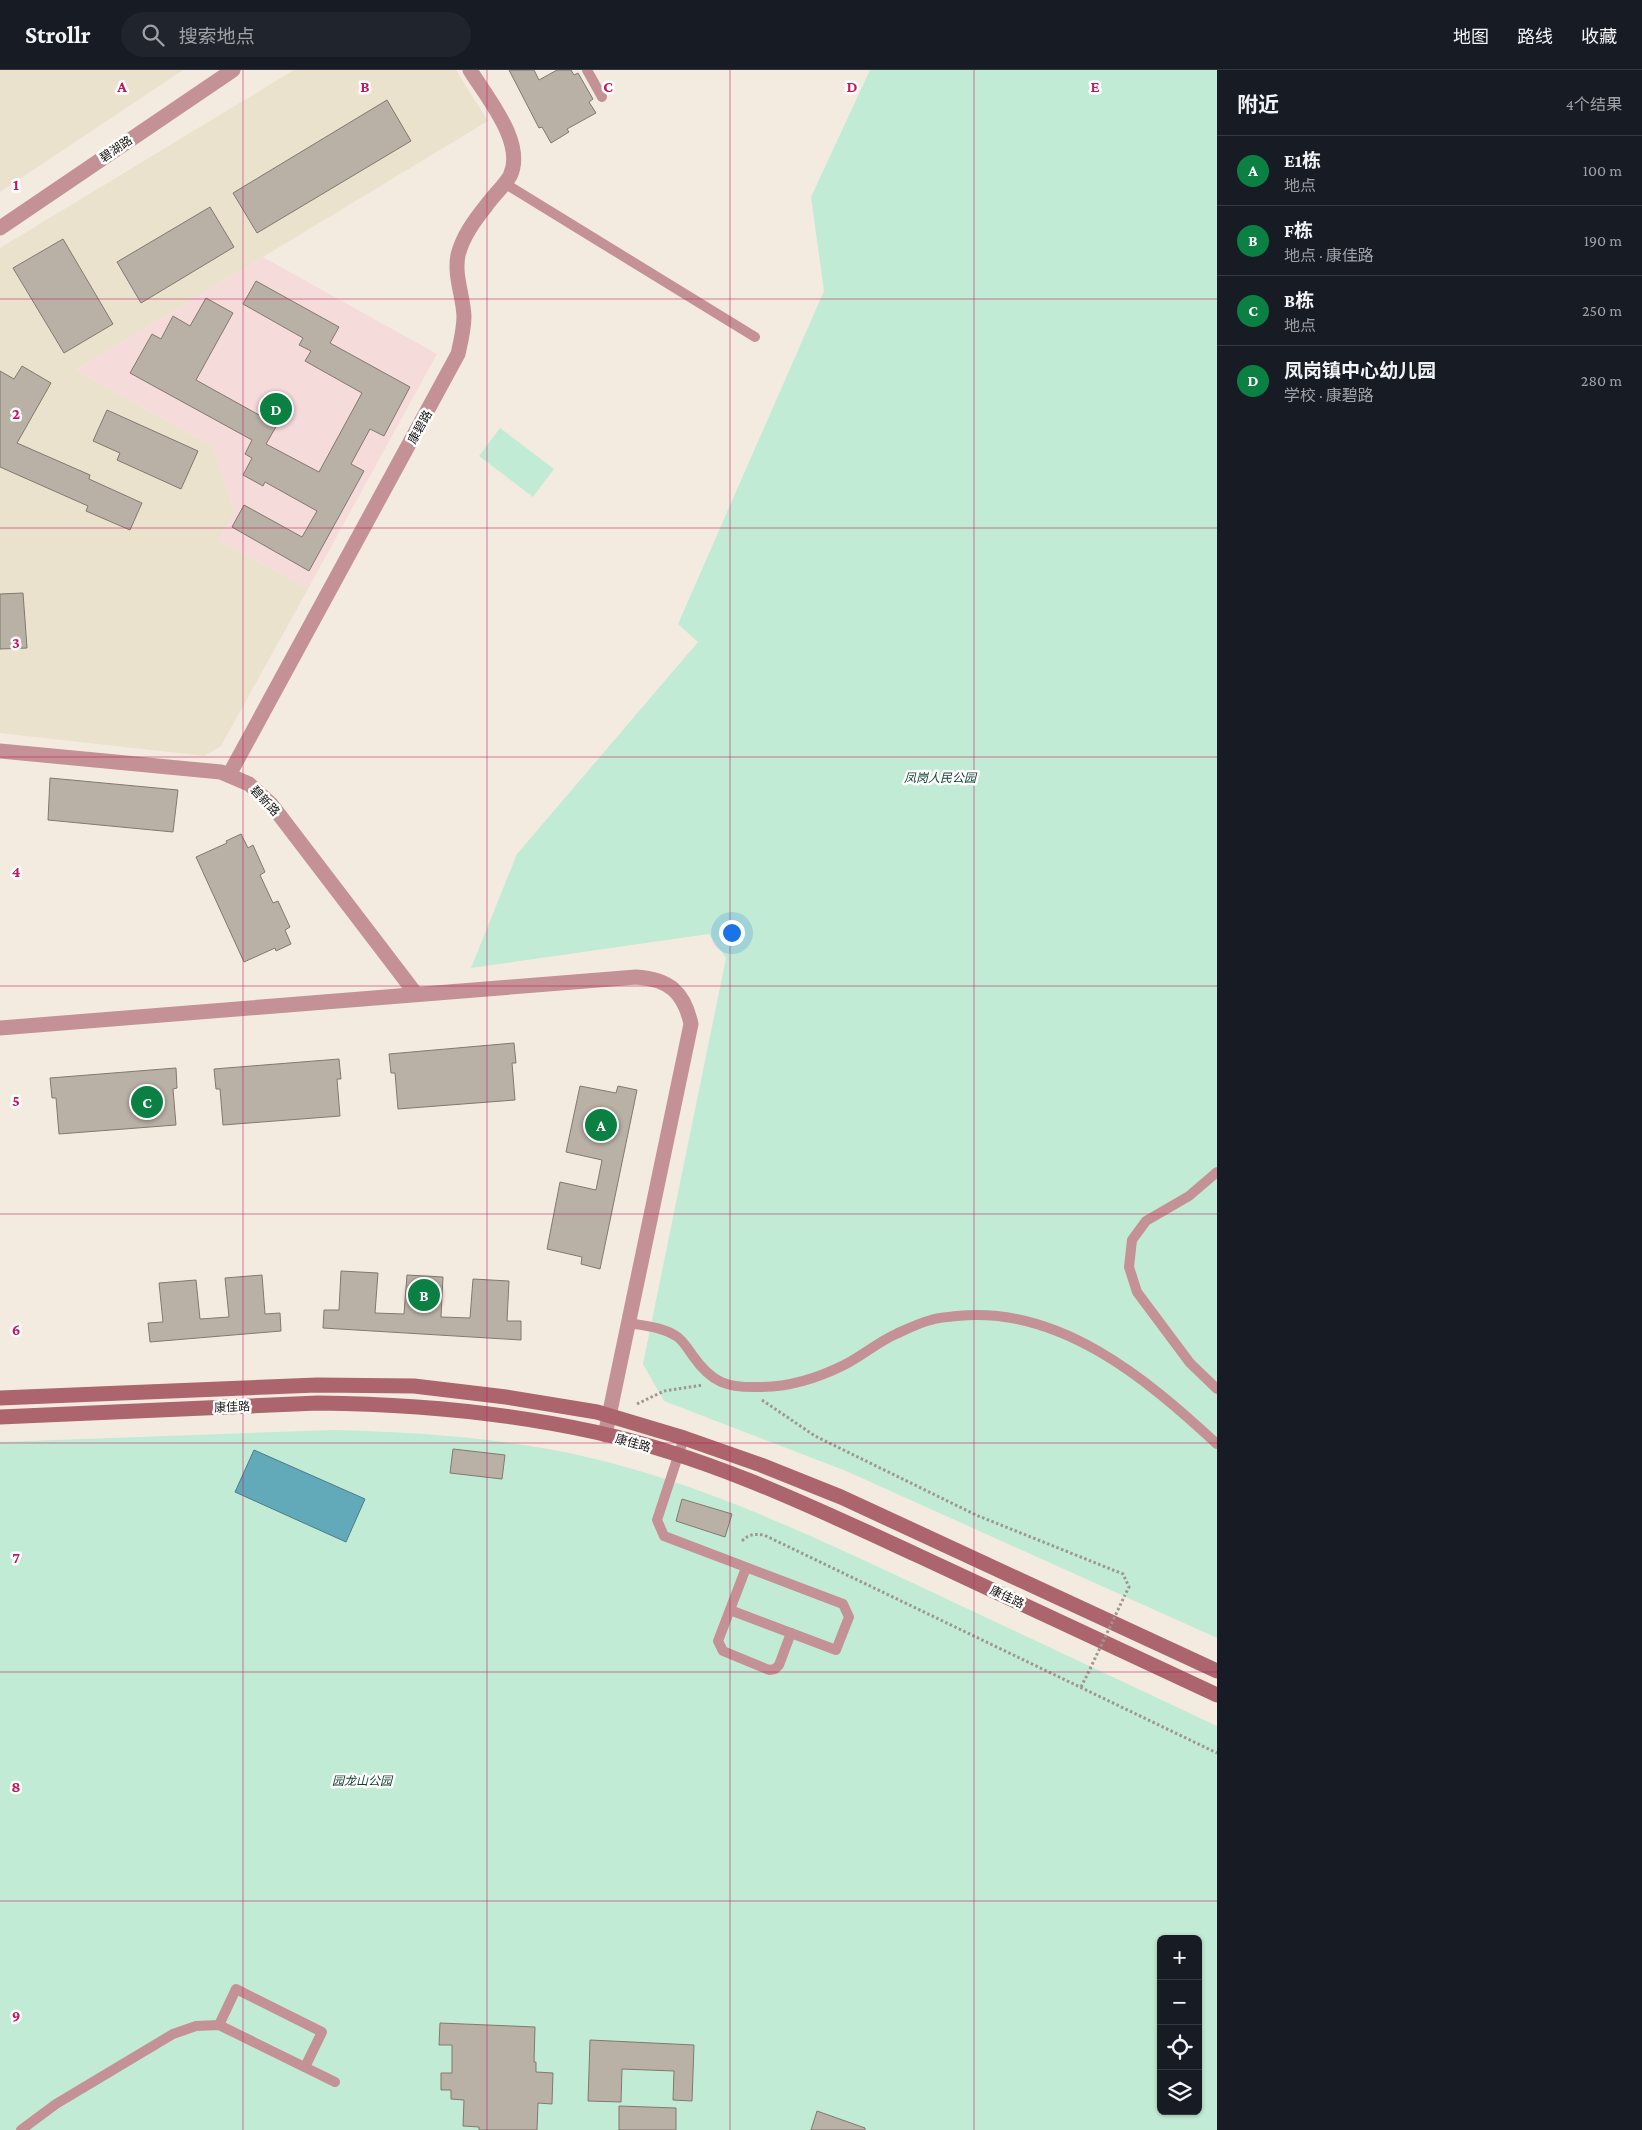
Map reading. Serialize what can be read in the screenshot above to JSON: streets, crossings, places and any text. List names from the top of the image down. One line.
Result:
{"streets":{"street":["碧湖路","康碧路","碧新路","康佳路"]},"crossings":[["康碧路","碧新路"]],"parks":["凤岗人民公园","园龙山公园"],"page":{"header":"Strollr","search":"搜索地点","nav":["地图","路线","收藏"],"heading":["附近","4个结果"],"list":[{"mark":"A","name":"E1栋","note":"地点","value":"100 m"},{"mark":"B","name":"F栋","note":"地点 · 康佳路","value":"190 m"},{"mark":"C","name":"B栋","note":"地点","value":"250 m"},{"mark":"D","name":"凤岗镇中心幼儿园","note":"学校 · 康碧路","value":"280 m"}],"pins":["D","C","A","B"],"map_buttons":["+","−"]},"grid":{"columns":["A","B","C","D","E"],"rows":["1","2","3","4","5","6","7","8","9"]}}
